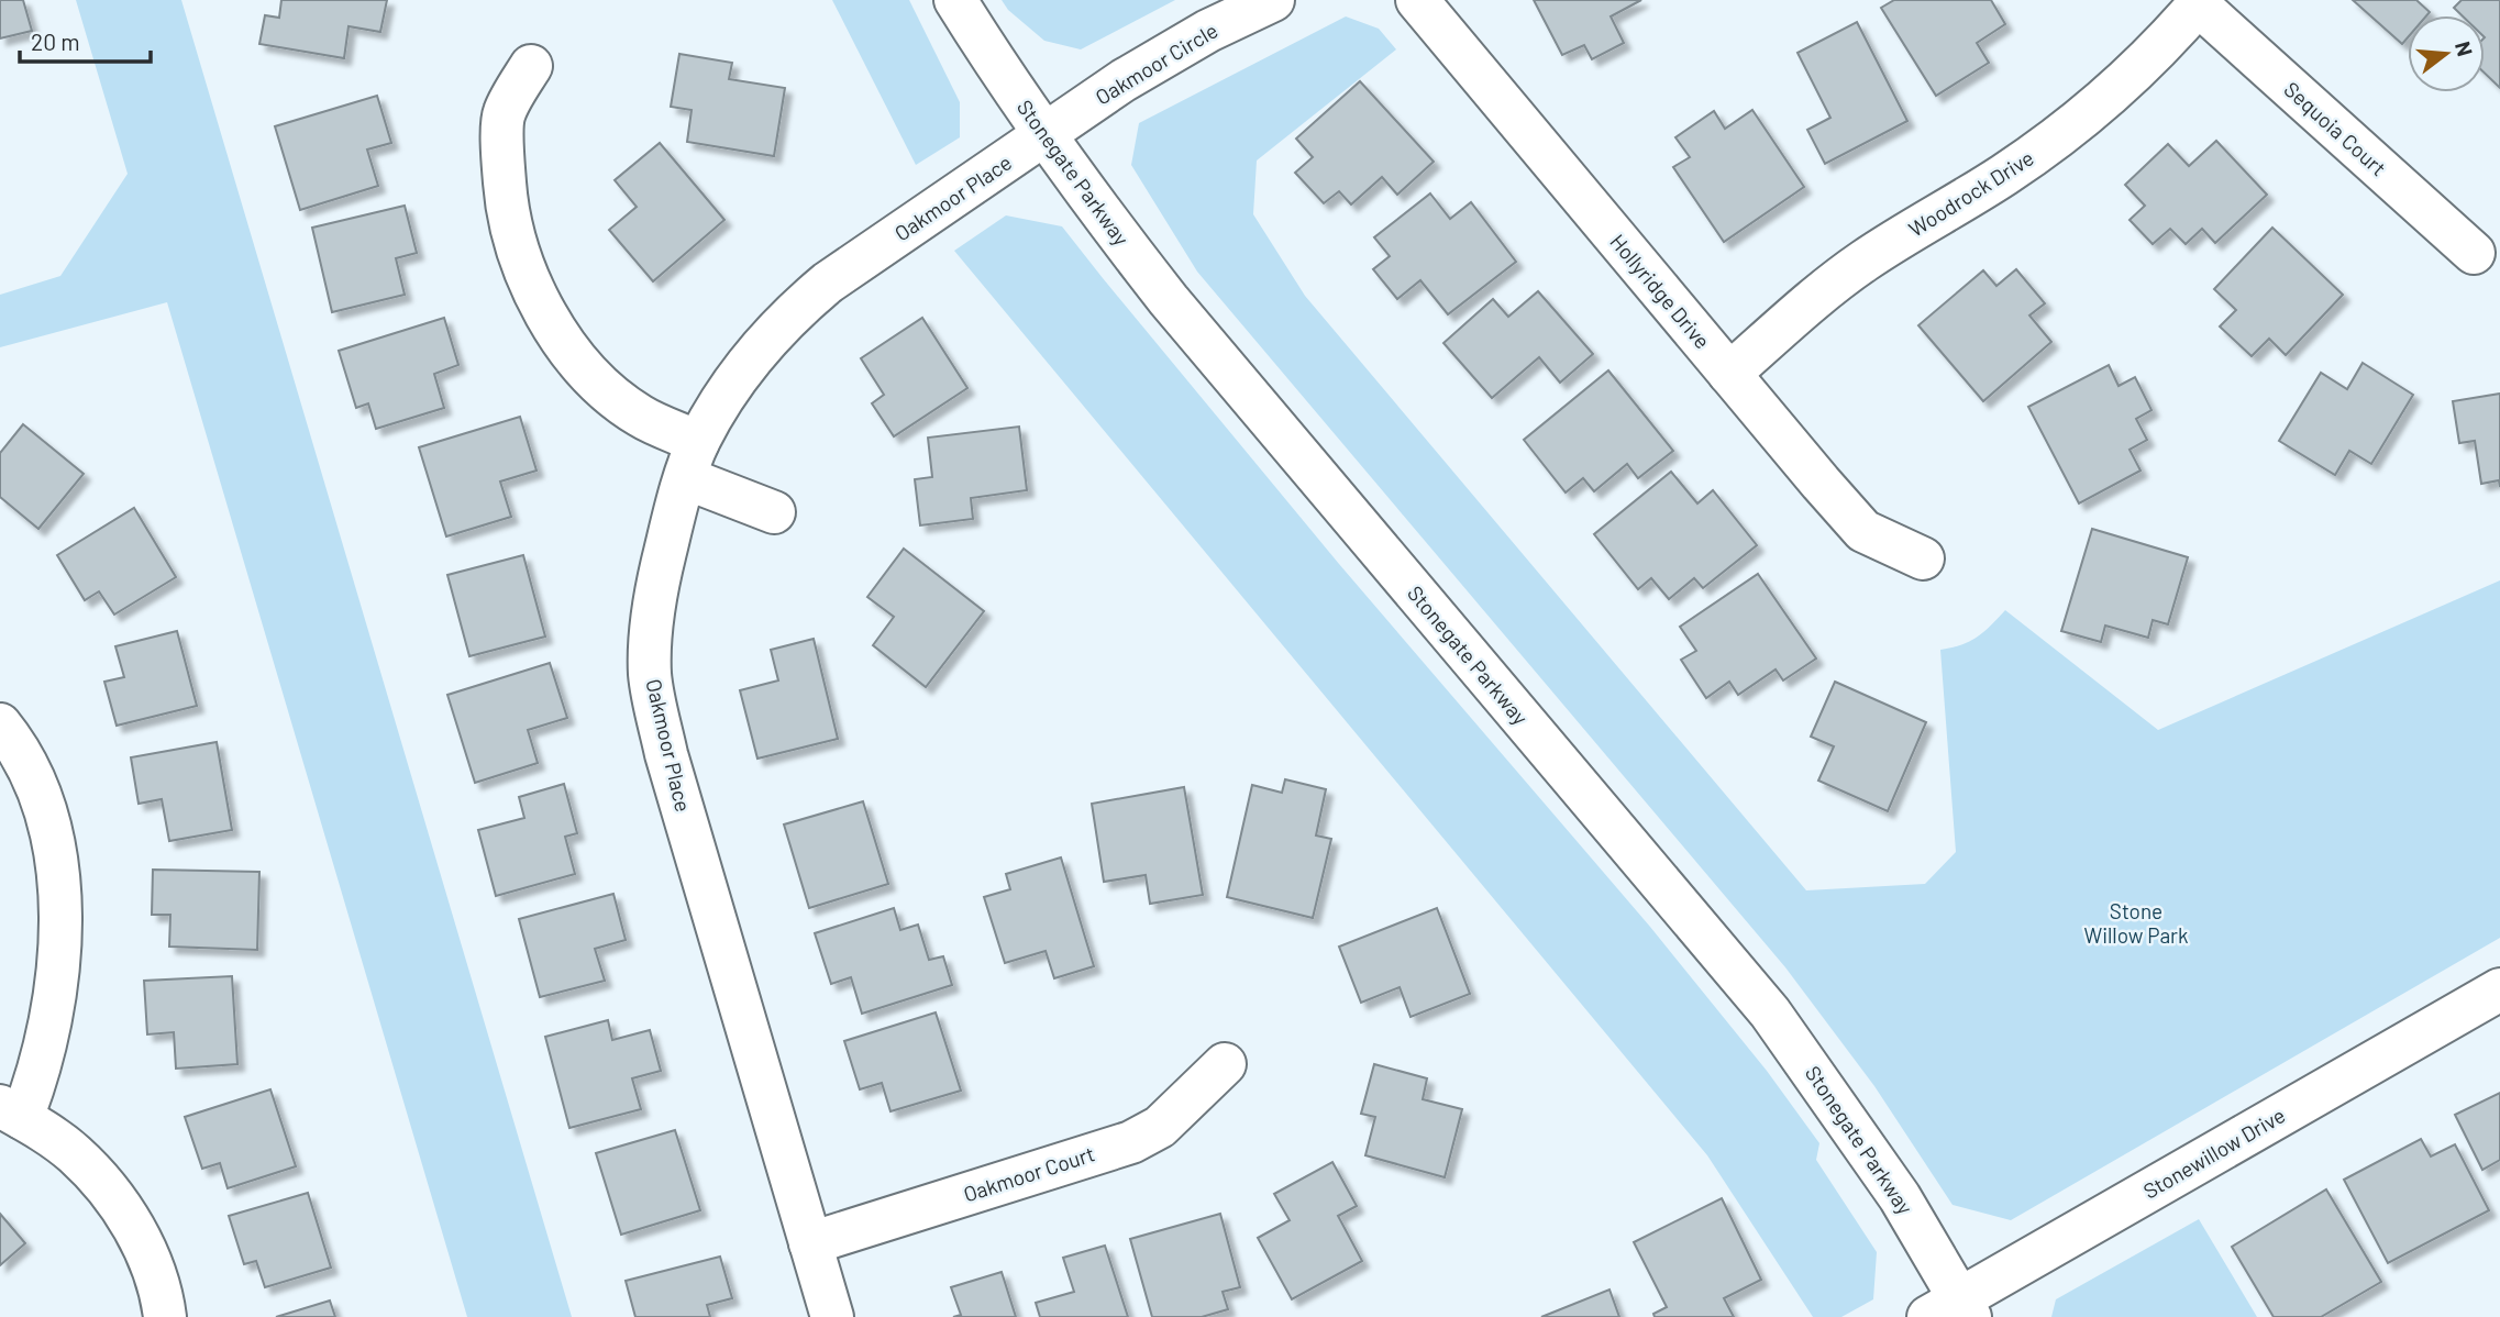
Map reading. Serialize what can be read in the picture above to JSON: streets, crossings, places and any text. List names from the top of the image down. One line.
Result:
{"streets":{"street":["Oakmoor Circle","Sequoia Court","Stonegate Parkway","Woodrock Drive","Oakmoor Place","Hollyridge Drive","Stonewillow Drive","Oakmoor Court"]},"crossings":[["Oakmoor Circle","Stonegate Parkway"],["Oakmoor Circle","Oakmoor Place"],["Sequoia Court","Woodrock Drive"],["Stonegate Parkway","Oakmoor Place"],["Stonegate Parkway","Stonewillow Drive"],["Woodrock Drive","Hollyridge Drive"],["Oakmoor Place","Oakmoor Court"]],"parks":["Stone Willow Park"],"scale_bar":"20 m","north":"right"}
